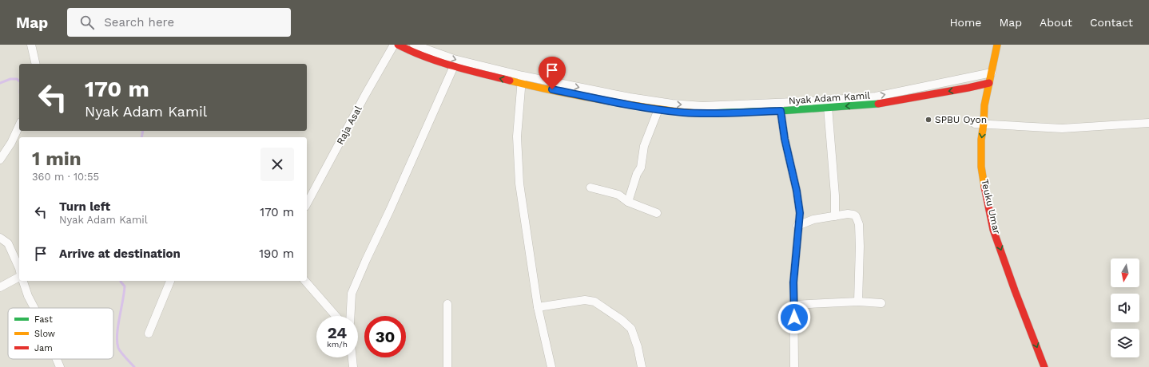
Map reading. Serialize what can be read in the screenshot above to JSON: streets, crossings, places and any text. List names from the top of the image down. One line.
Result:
{"streets":{"main road":["Nyak Adam Kamil","Teuku Umar"],"street":["Raja Asal"]},"crossings":[["Nyak Adam Kamil","Teuku Umar"]],"one_way":["Nyak Adam Kamil","Teuku Umar"],"places":["SPBU Oyon"],"legend":["Fast","Slow","Jam"],"north":"bottom","page":{"header":"Map","search":"Search here","nav":["Home","Map","About","Contact"],"turn":["170 m","Nyak Adam Kamil"],"heading":["1 min","360 m · 10:55"],"list":[{"name":"Turn left","note":"Nyak Adam Kamil","value":"170 m"},{"name":"Arrive at destination","value":"190 m"}],"speed":"24 km/h","limit":"30"}}
